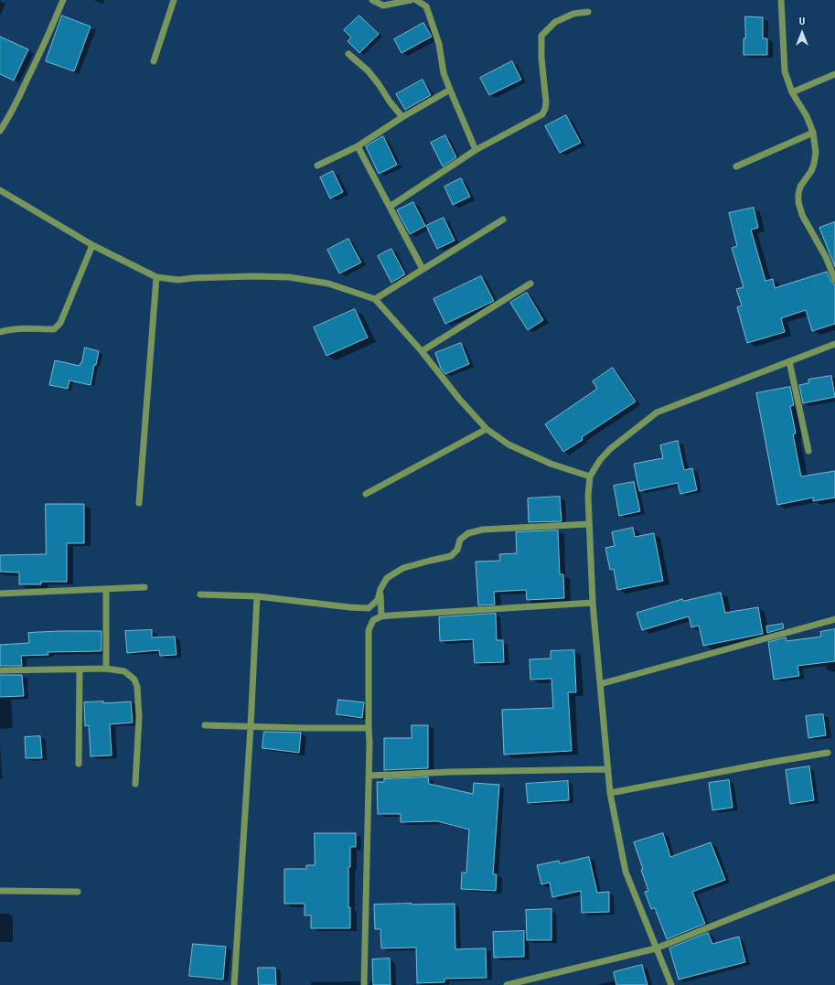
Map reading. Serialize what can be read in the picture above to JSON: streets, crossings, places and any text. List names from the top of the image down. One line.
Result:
{"north":"top"}
